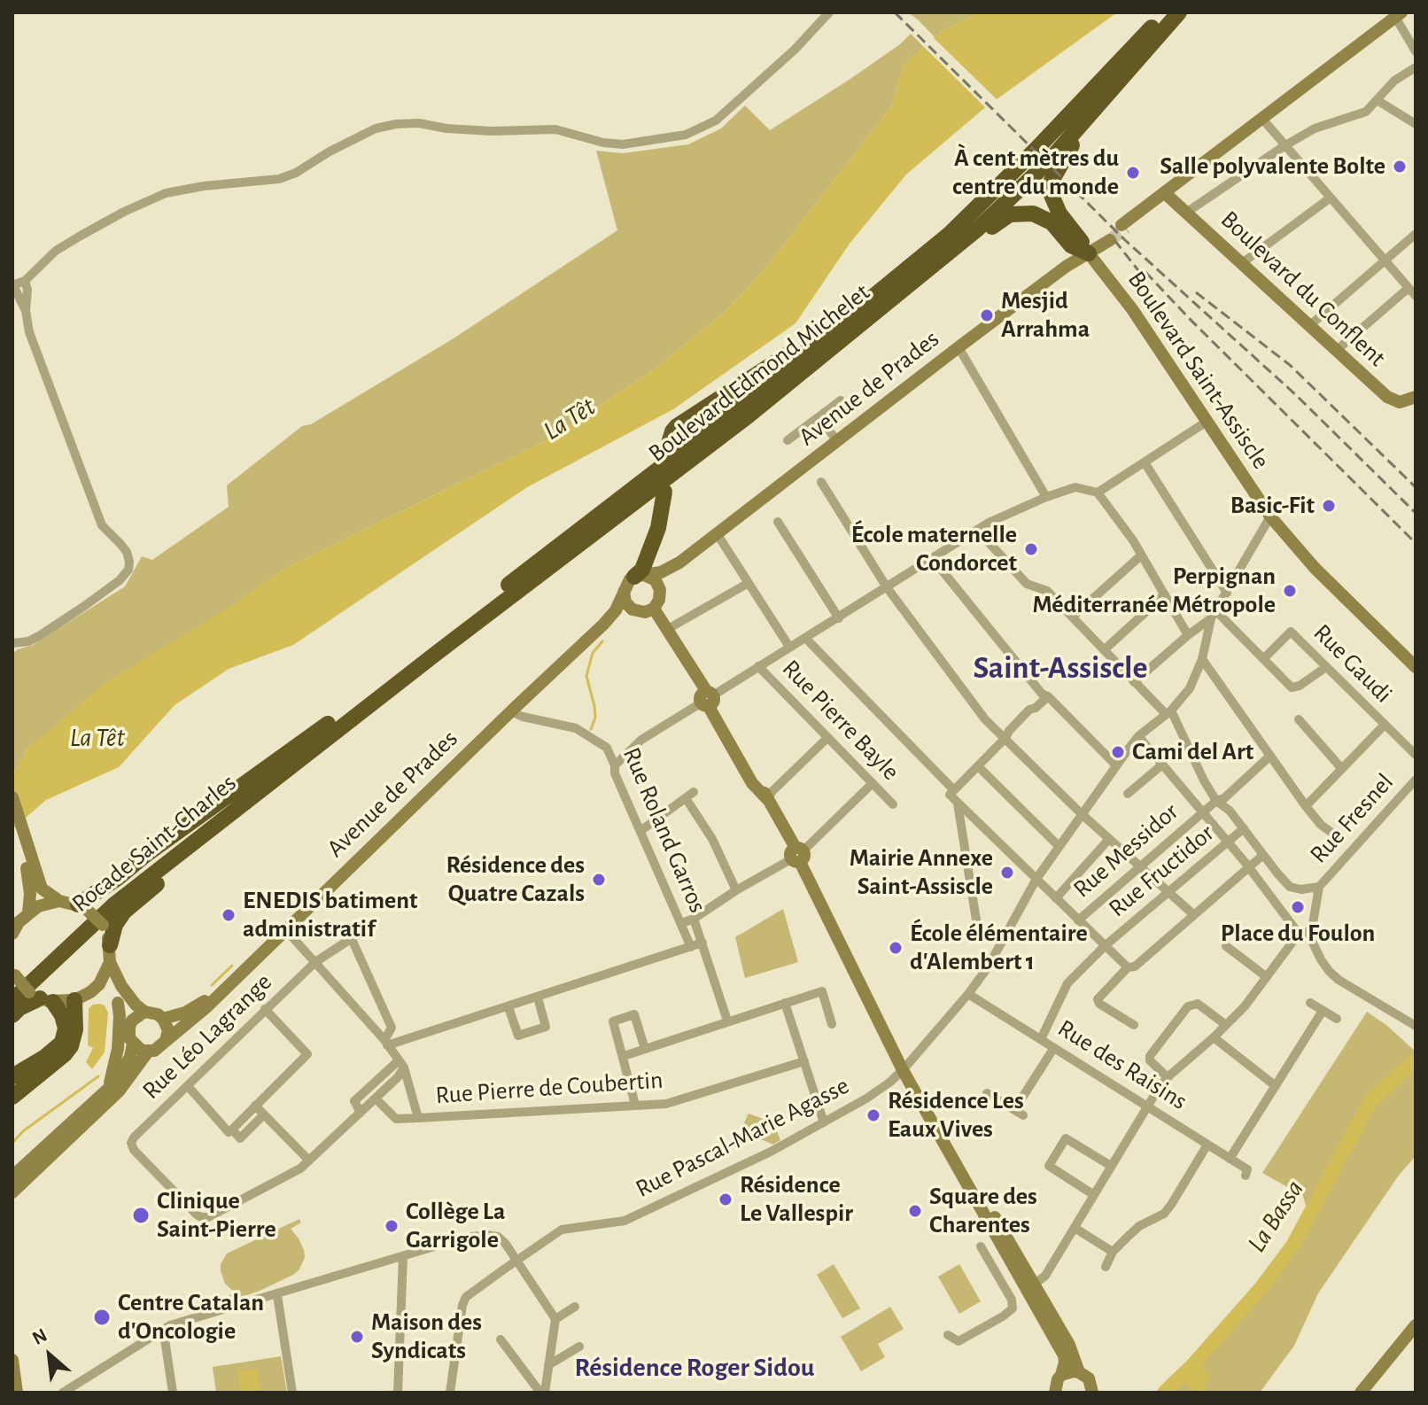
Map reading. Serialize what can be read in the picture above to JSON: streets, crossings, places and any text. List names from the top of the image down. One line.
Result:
{"streets":{"highway":["Boulevard Edmond Michelet","Rocade Saint-Charles"],"main road":["Boulevard du Conflent","Boulevard Saint-Assiscle","Avenue de Prades"],"street":["Rue Gaudi","Rue Pierre Bayle","Rue Fresnel","Rue Roland Garros","Rue Messidor","Rue Fructidor","Rue Léo Lagrange","Rue des Raisins","Rue Pierre de Coubertin","Rue Pascal-Marie Agasse"]},"crossings":[["Boulevard Saint-Assiscle","Avenue de Prades"],["Boulevard Saint-Assiscle","Rue Pascal-Marie Agasse"],["Boulevard Edmond Michelet","Rocade Saint-Charles"],["Avenue de Prades","Rue Roland Garros"],["Rue Fructidor","Rue des Raisins"],["Rue des Raisins","Rue Pascal-Marie Agasse"]],"districts":["Saint-Assiscle","Résidence Roger Sidou"],"water":["La Têt","La Bassa"],"places":["Salle polyvalente Bolte","À cent mètres du centre du monde","Mesjid Arrahma","Basic-Fit","École maternelle Condorcet","Perpignan Méditerranée Métropole","Cami del Art","Mairie Annexe Saint-Assiscle","Résidence des Quatre Cazals","Place du Foulon","ENEDIS batiment administratif","École élémentaire d'Alembert 1","Résidence Les Eaux Vives","Résidence Le Vallespir","Square des Charentes","Clinique Saint-Pierre","Collège La Garrigole","Centre Catalan d'Oncologie","Maison des Syndicats"],"north":"top left"}
